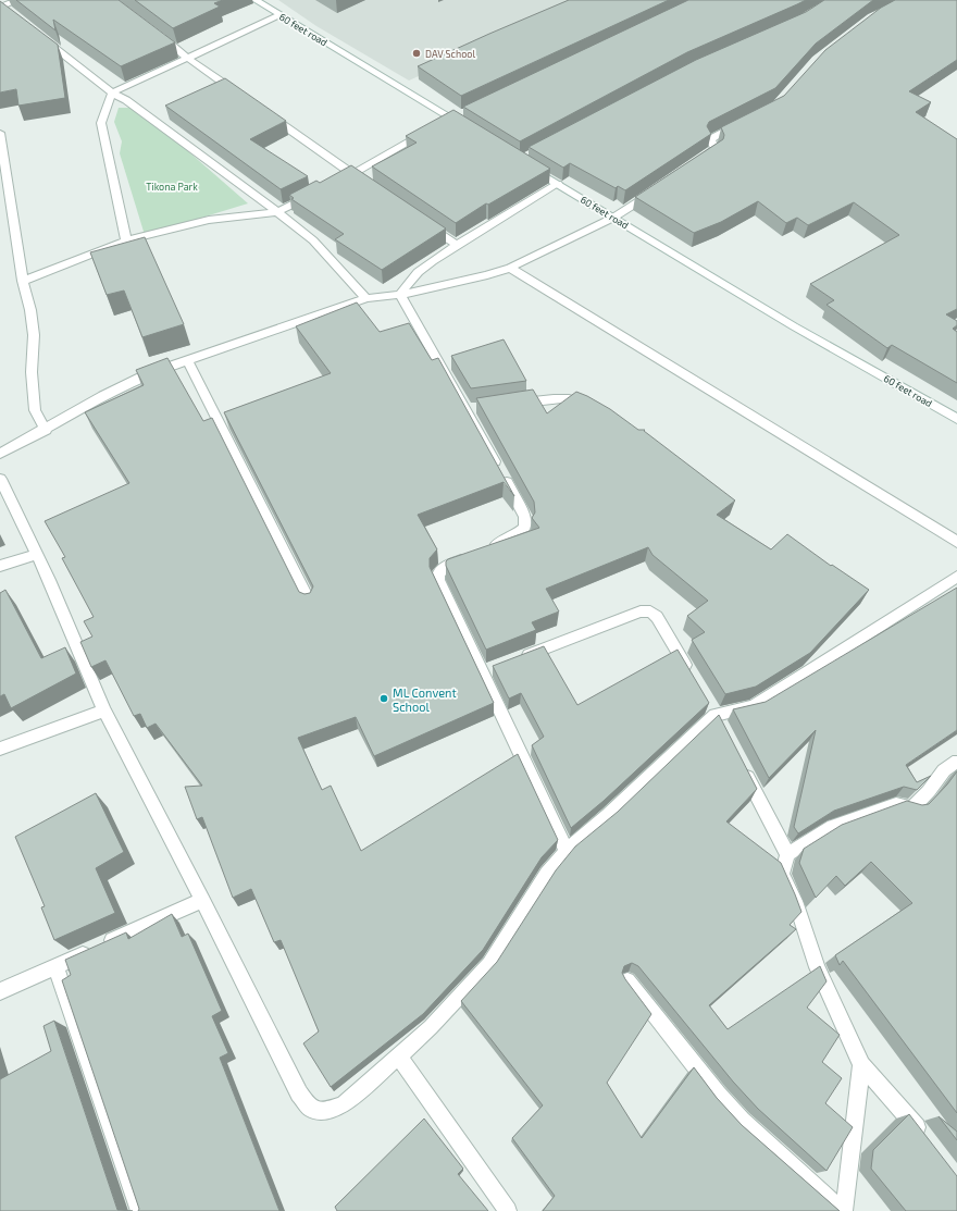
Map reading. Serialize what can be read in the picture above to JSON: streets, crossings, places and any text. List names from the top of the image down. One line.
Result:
{"streets":{"street":["60 feet road"]},"parks":["Tikona Park"],"places":["DAV School","ML Convent School"]}
